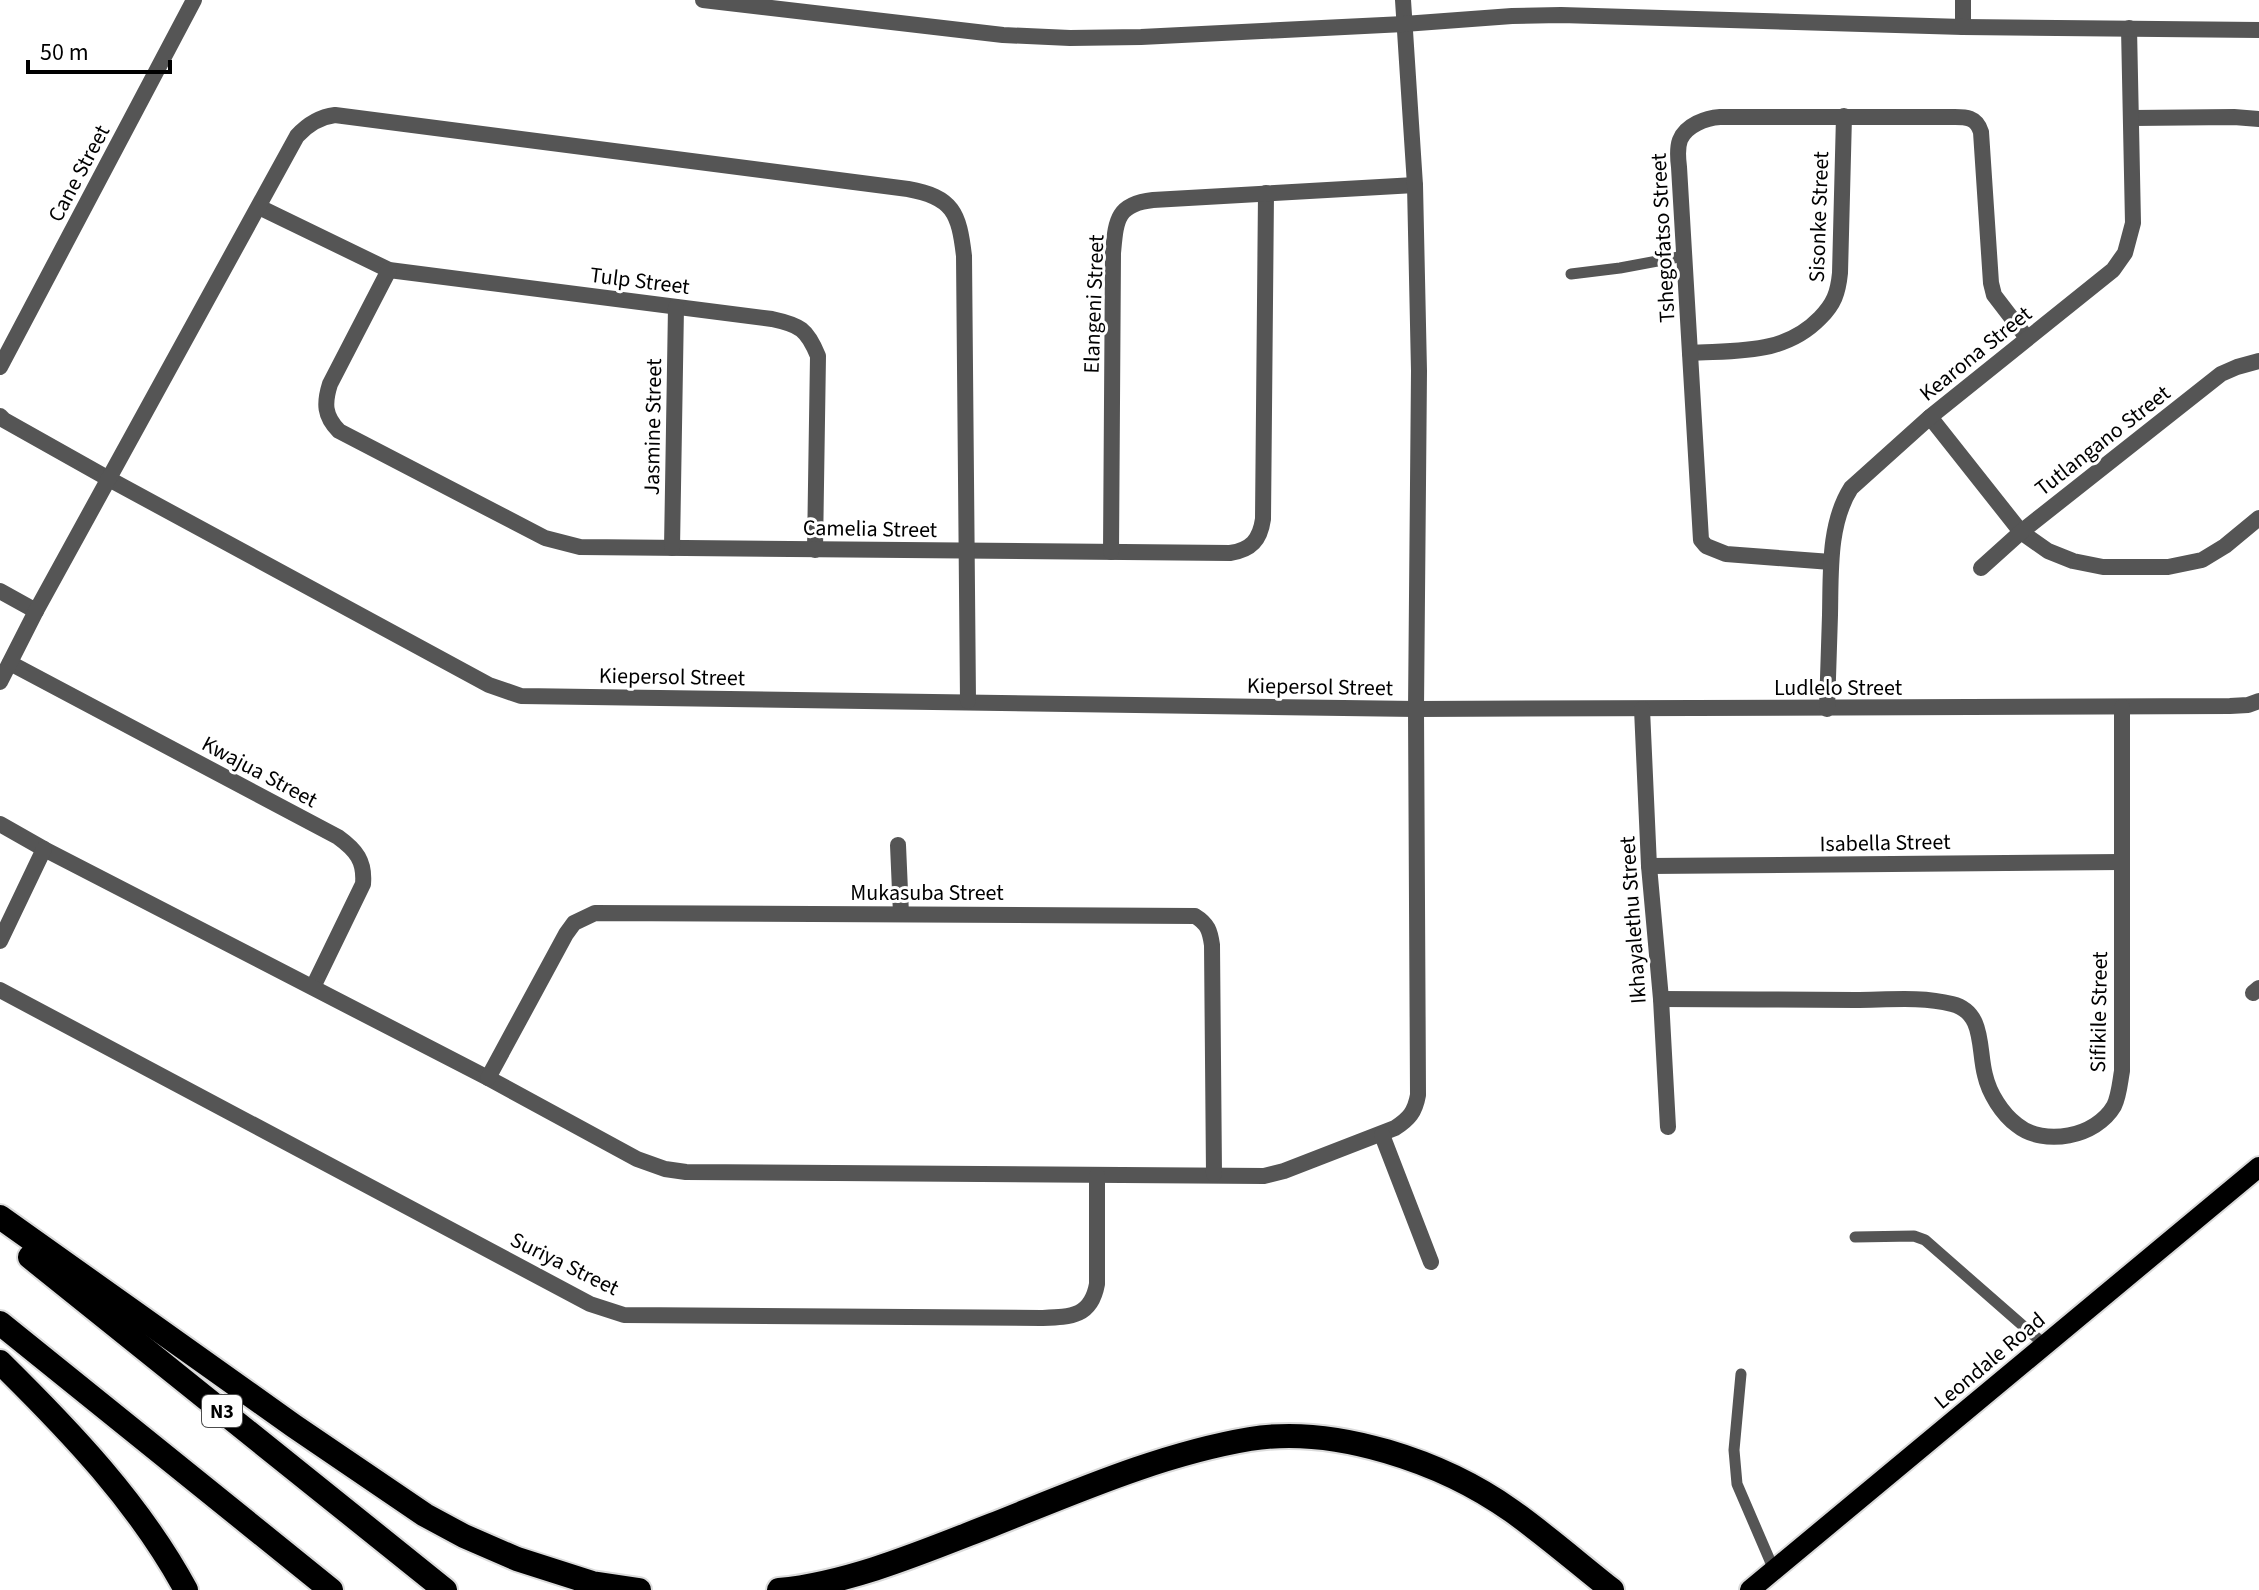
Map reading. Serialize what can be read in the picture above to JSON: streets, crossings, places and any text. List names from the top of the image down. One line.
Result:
{"streets":{"highway":["N3"],"main road":["Leondale Road"],"street":["Cane Street","Sisonke Street","Tshegofatso Street","Tulp Street","Elangeni Street","Kearona Street","Jasmine Street","Tutlangano Street","Camelia Street","Kiepersol Street","Ludlelo Street","Kwajua Street","Isabella Street","Mukasuba Street","Ikhayalethu Street","Sifikile Street","Suriya Street"]},"crossings":[["Sisonke Street","Tshegofatso Street"],["Tshegofatso Street","Kearona Street"],["Tulp Street","Jasmine Street"],["Tulp Street","Camelia Street"],["Elangeni Street","Camelia Street"],["Kearona Street","Ludlelo Street"],["Jasmine Street","Camelia Street"],["Kiepersol Street","Ludlelo Street"],["Ludlelo Street","Ikhayalethu Street"],["Ludlelo Street","Sifikile Street"],["Isabella Street","Ikhayalethu Street"],["Isabella Street","Sifikile Street"],["Ikhayalethu Street","Sifikile Street"]],"scale_bar":"50 m"}
